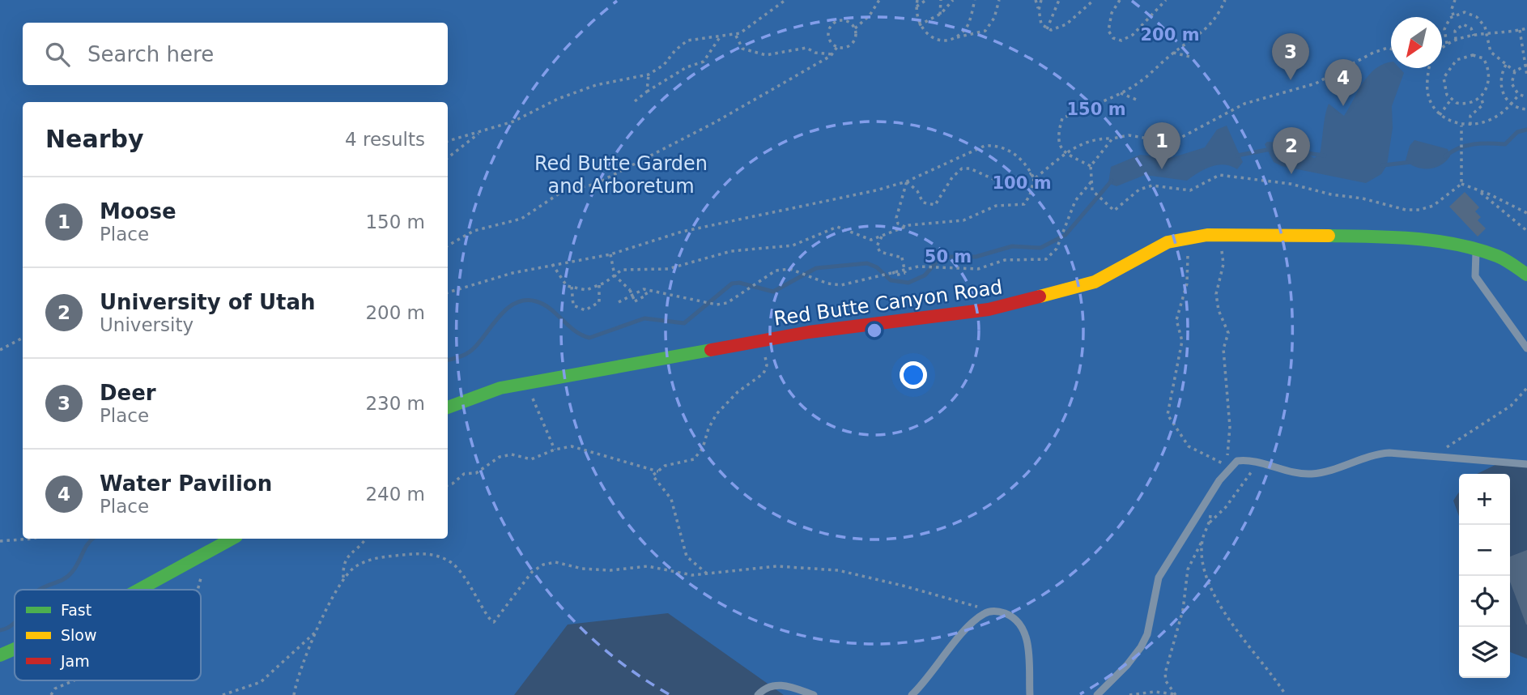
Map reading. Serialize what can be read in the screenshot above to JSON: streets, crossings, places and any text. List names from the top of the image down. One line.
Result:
{"streets":{"street":["Red Butte Canyon Road"]},"parks":["Red Butte Garden and Arboretum"],"legend":["Fast","Slow","Jam"],"north":"bottom left","page":{"search":"Search here","pins":["3","4","1","2"],"heading":["Nearby","4 results"],"list":[{"mark":"1","name":"Moose","note":"Place","value":"150 m"},{"mark":"2","name":"University of Utah","note":"University","value":"200 m"},{"mark":"3","name":"Deer","note":"Place","value":"230 m"},{"mark":"4","name":"Water Pavilion","note":"Place","value":"240 m"}],"map_buttons":["+","−"]},"rings":["200 m","150 m","100 m","50 m"]}
